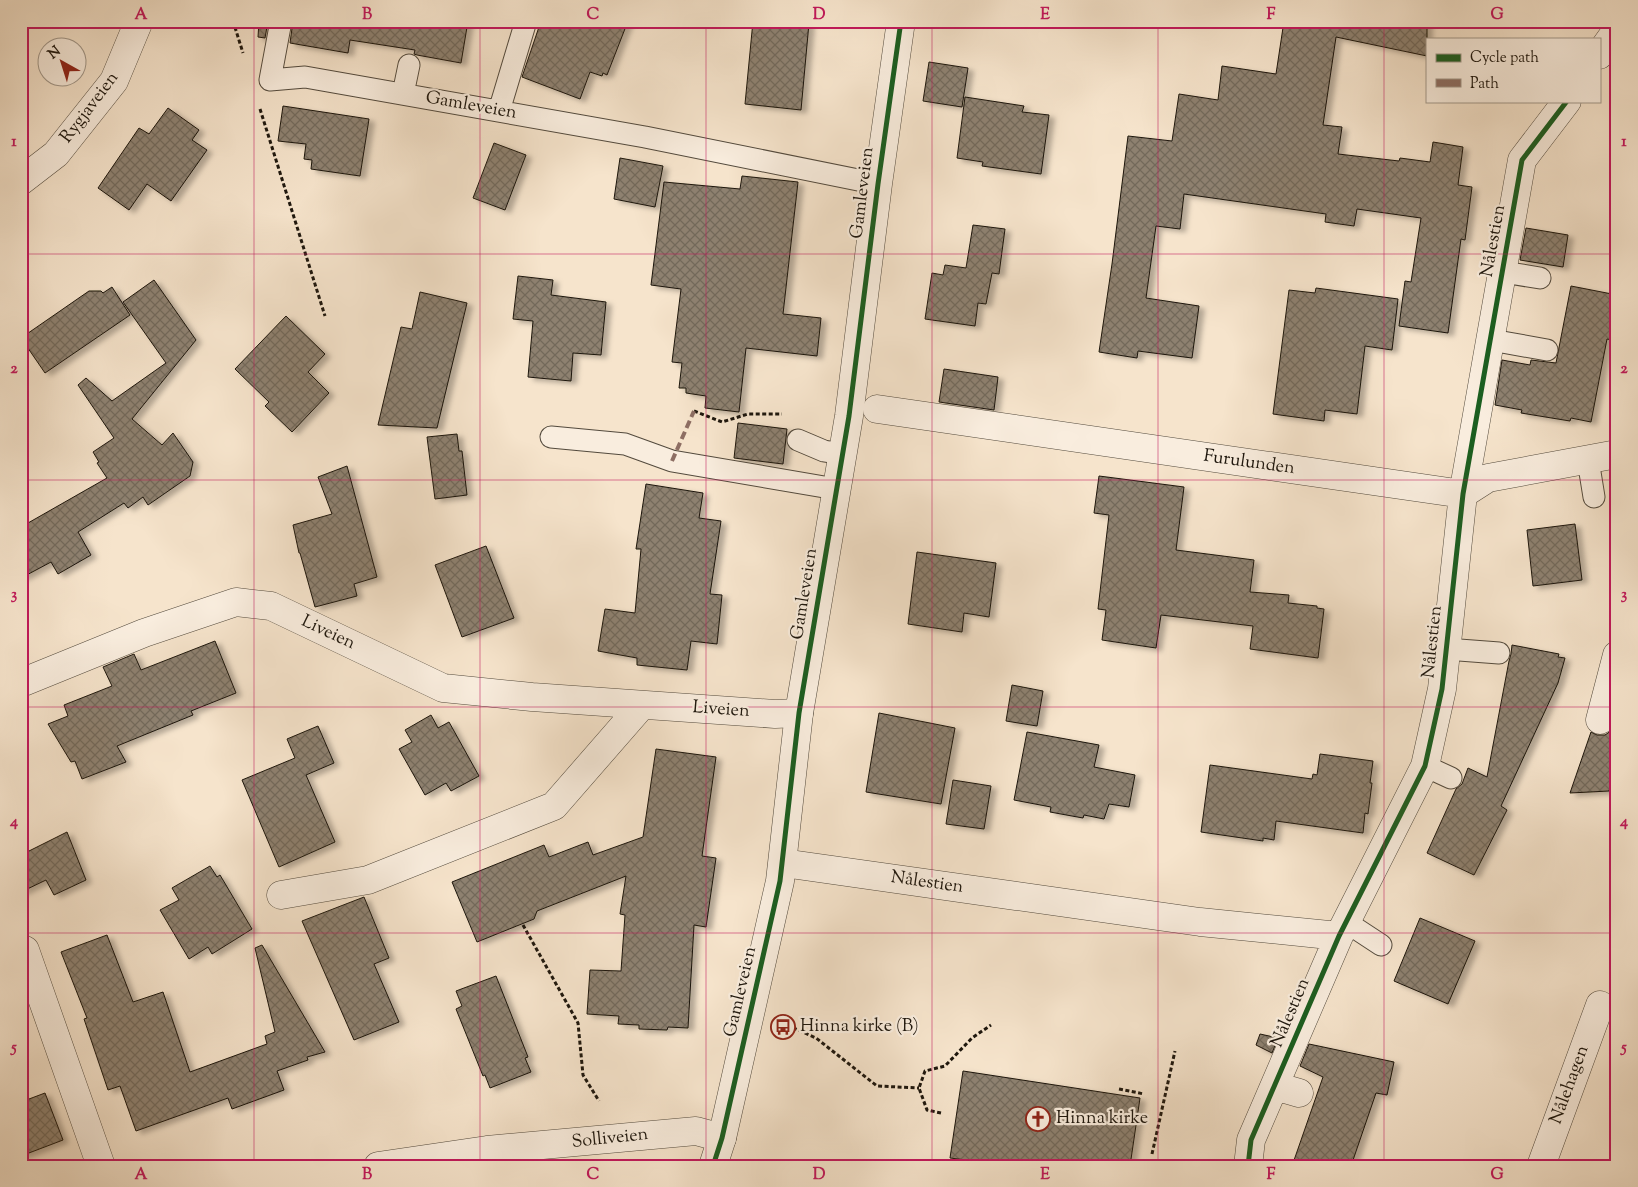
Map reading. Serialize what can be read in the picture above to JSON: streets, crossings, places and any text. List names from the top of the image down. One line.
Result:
{"streets":{"street":["Gamleveien","Rygjaveien","Nålestien","Furulunden","Liveien","Nålehagen","Solliveien"]},"crossings":[["Gamleveien","Nålestien"],["Gamleveien","Liveien"],["Gamleveien","Solliveien"],["Nålestien","Furulunden"]],"places":{"bus stop":["Hinna kirke (B)"],"church":["Hinna kirke"]},"legend":["Cycle path","Path"],"north":"top left","grid":{"columns":["A","B","C","D","E","F","G"],"rows":["1","2","3","4","5"]}}
